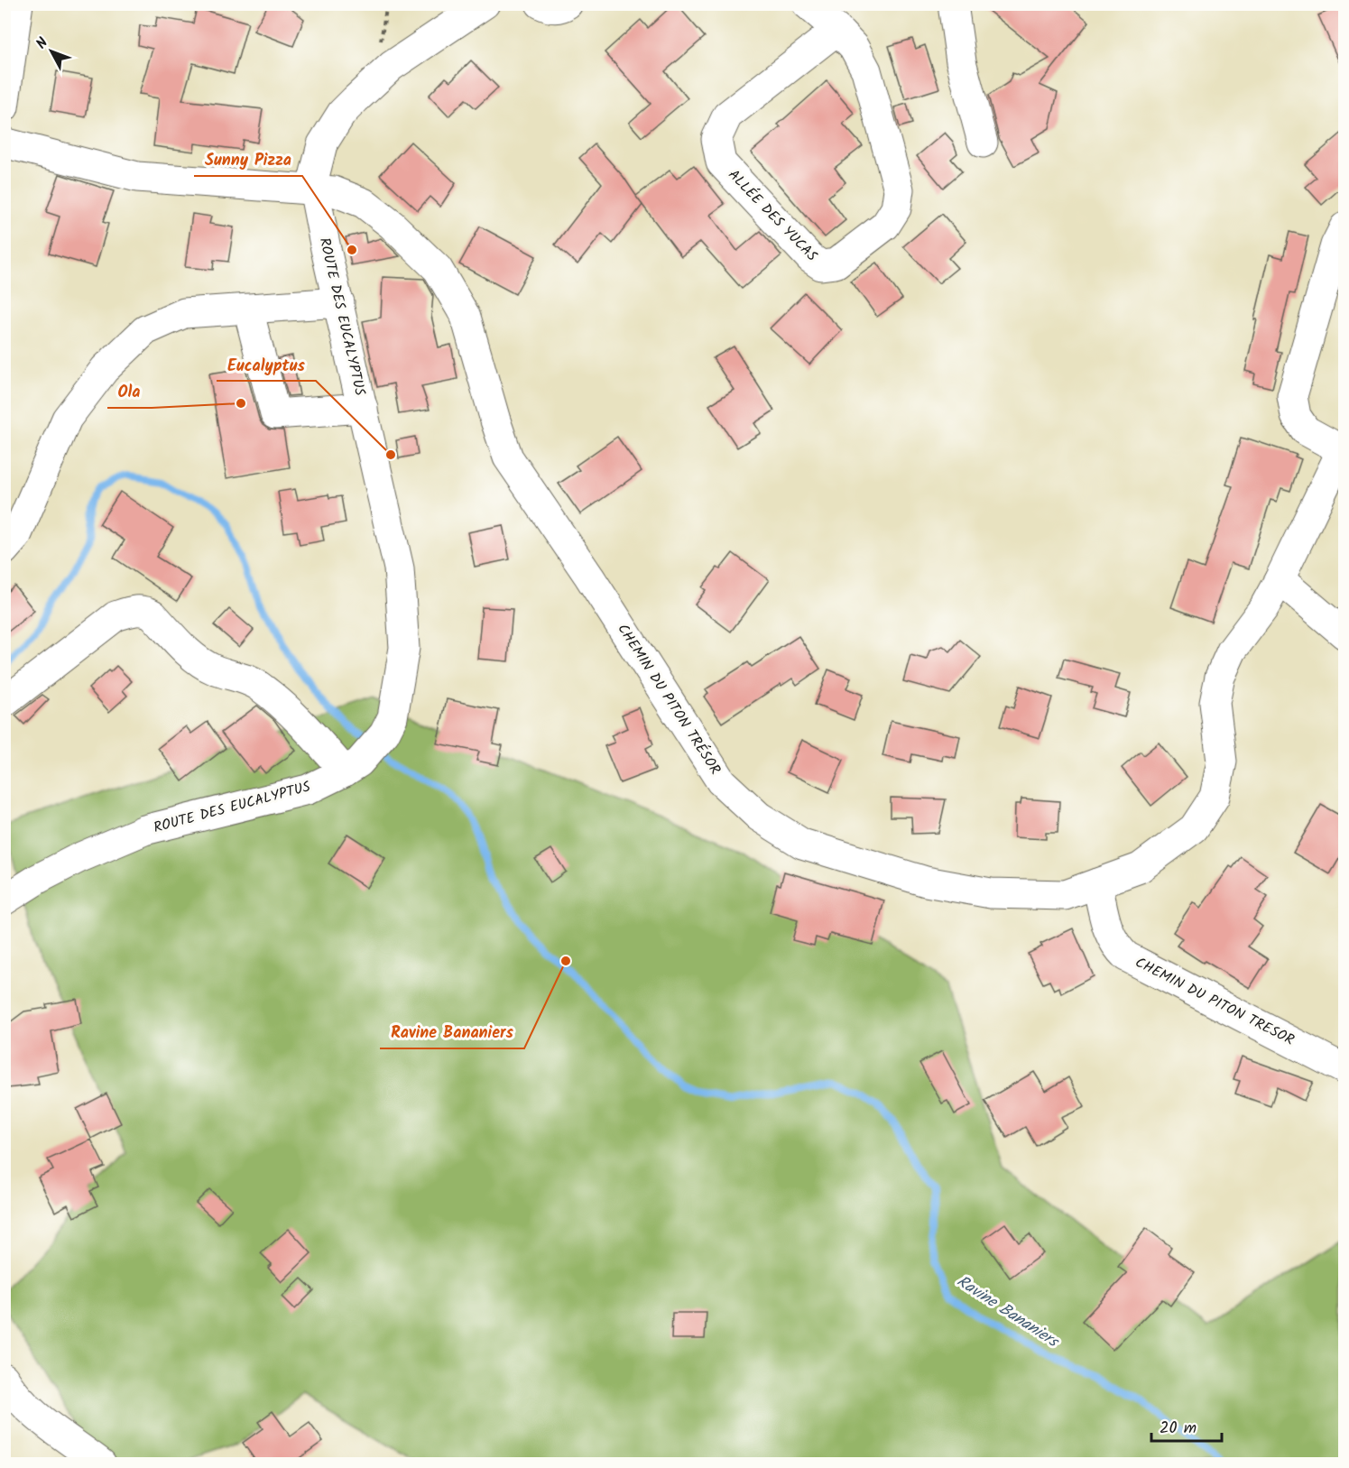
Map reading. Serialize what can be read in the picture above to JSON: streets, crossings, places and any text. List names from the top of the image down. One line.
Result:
{"streets":{"street":["ALLÉE DES YUCAS","ROUTE DES EUCALYPTUS","CHEMIN DU PITON TRÉSOR","CHEMIN DU PITON TRESOR"]},"crossings":[["ROUTE DES EUCALYPTUS","CHEMIN DU PITON TRÉSOR"],["CHEMIN DU PITON TRÉSOR","CHEMIN DU PITON TRESOR"]],"water":["Ravine Bananiers"],"places":["Sunny Pizza","Ola","Eucalyptus","Ravine Bananiers"],"scale_bar":"20 m","north":"top left"}
